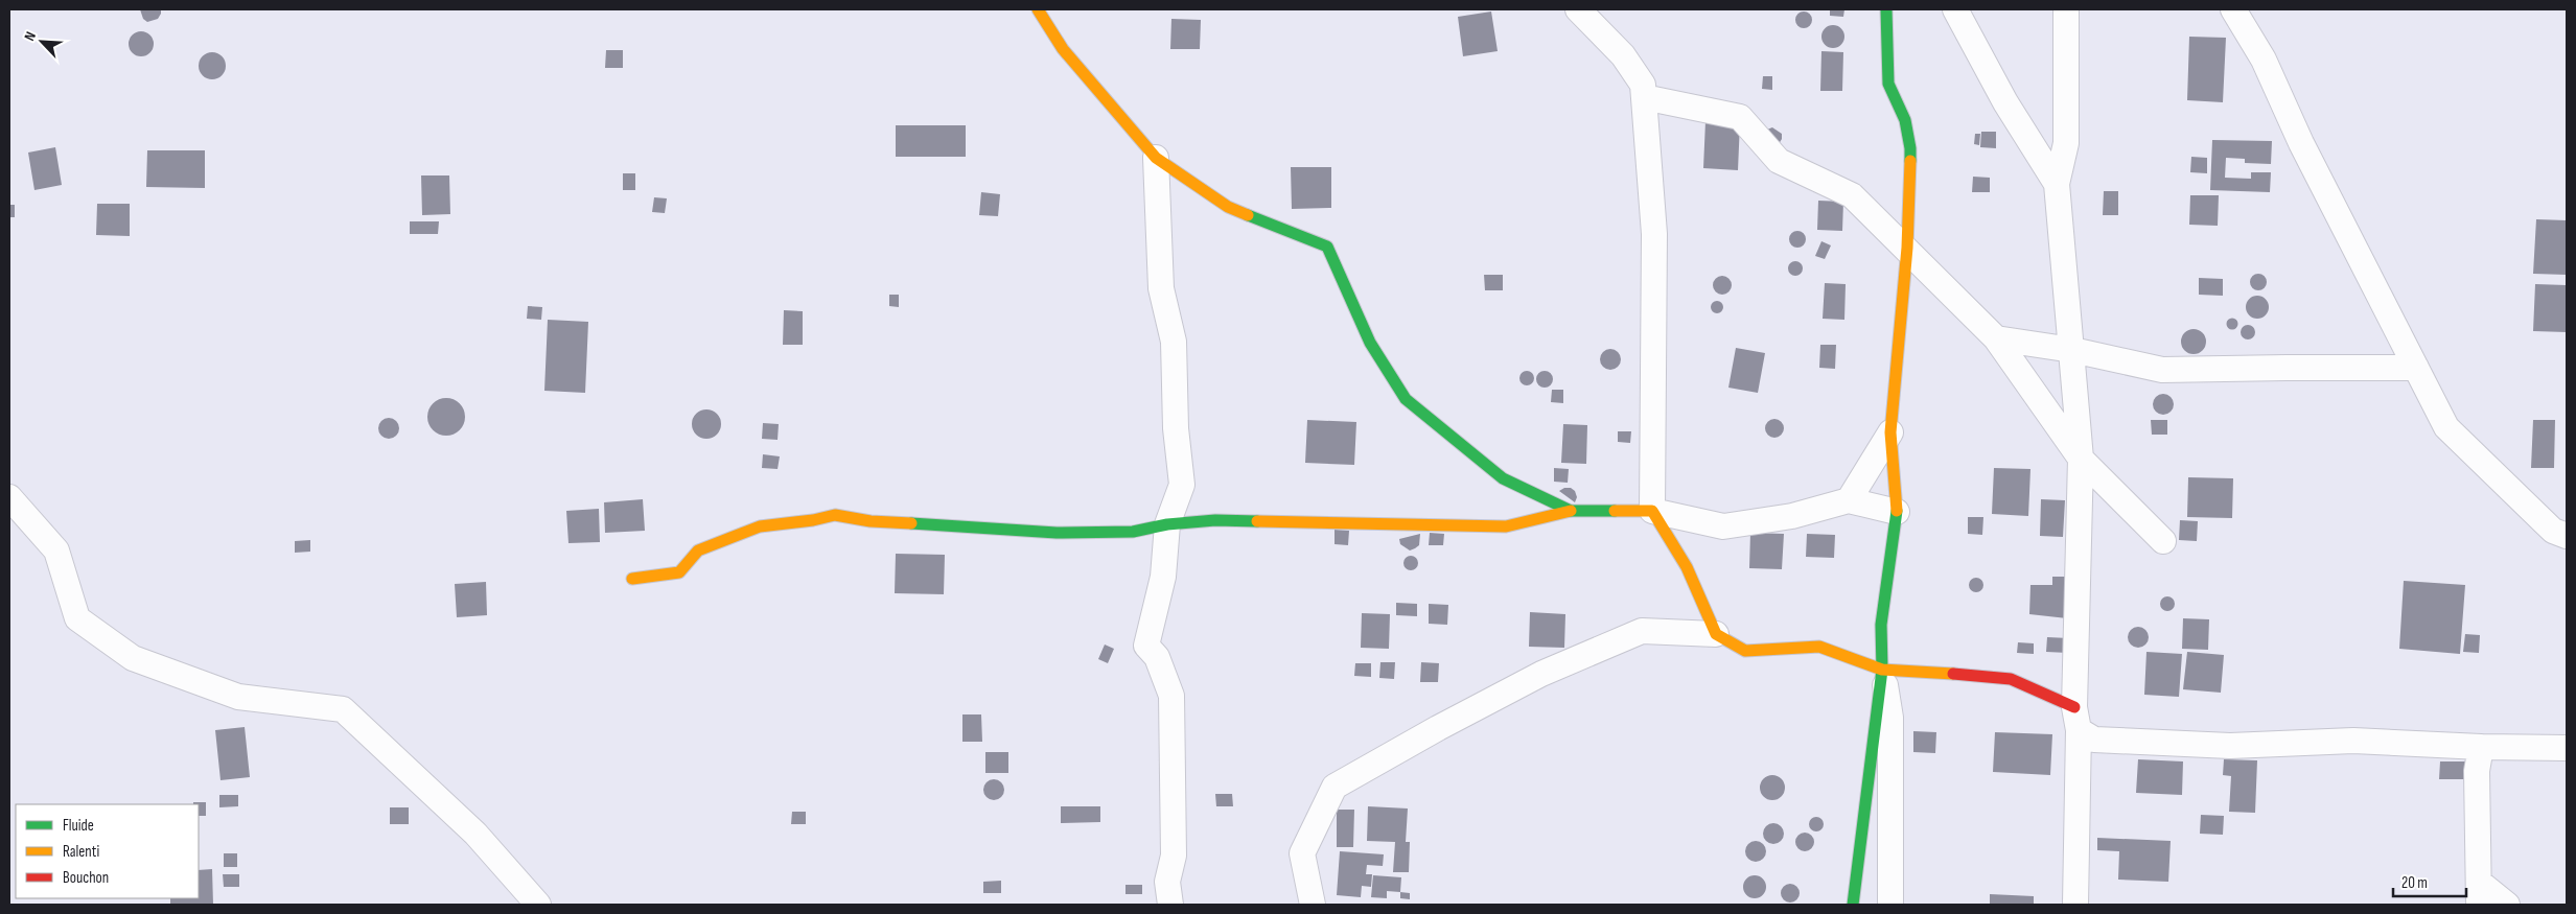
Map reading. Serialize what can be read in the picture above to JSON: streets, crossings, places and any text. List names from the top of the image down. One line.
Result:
{"legend":["Fluide","Ralenti","Bouchon"],"scale_bar":"20 m","north":"top left"}
